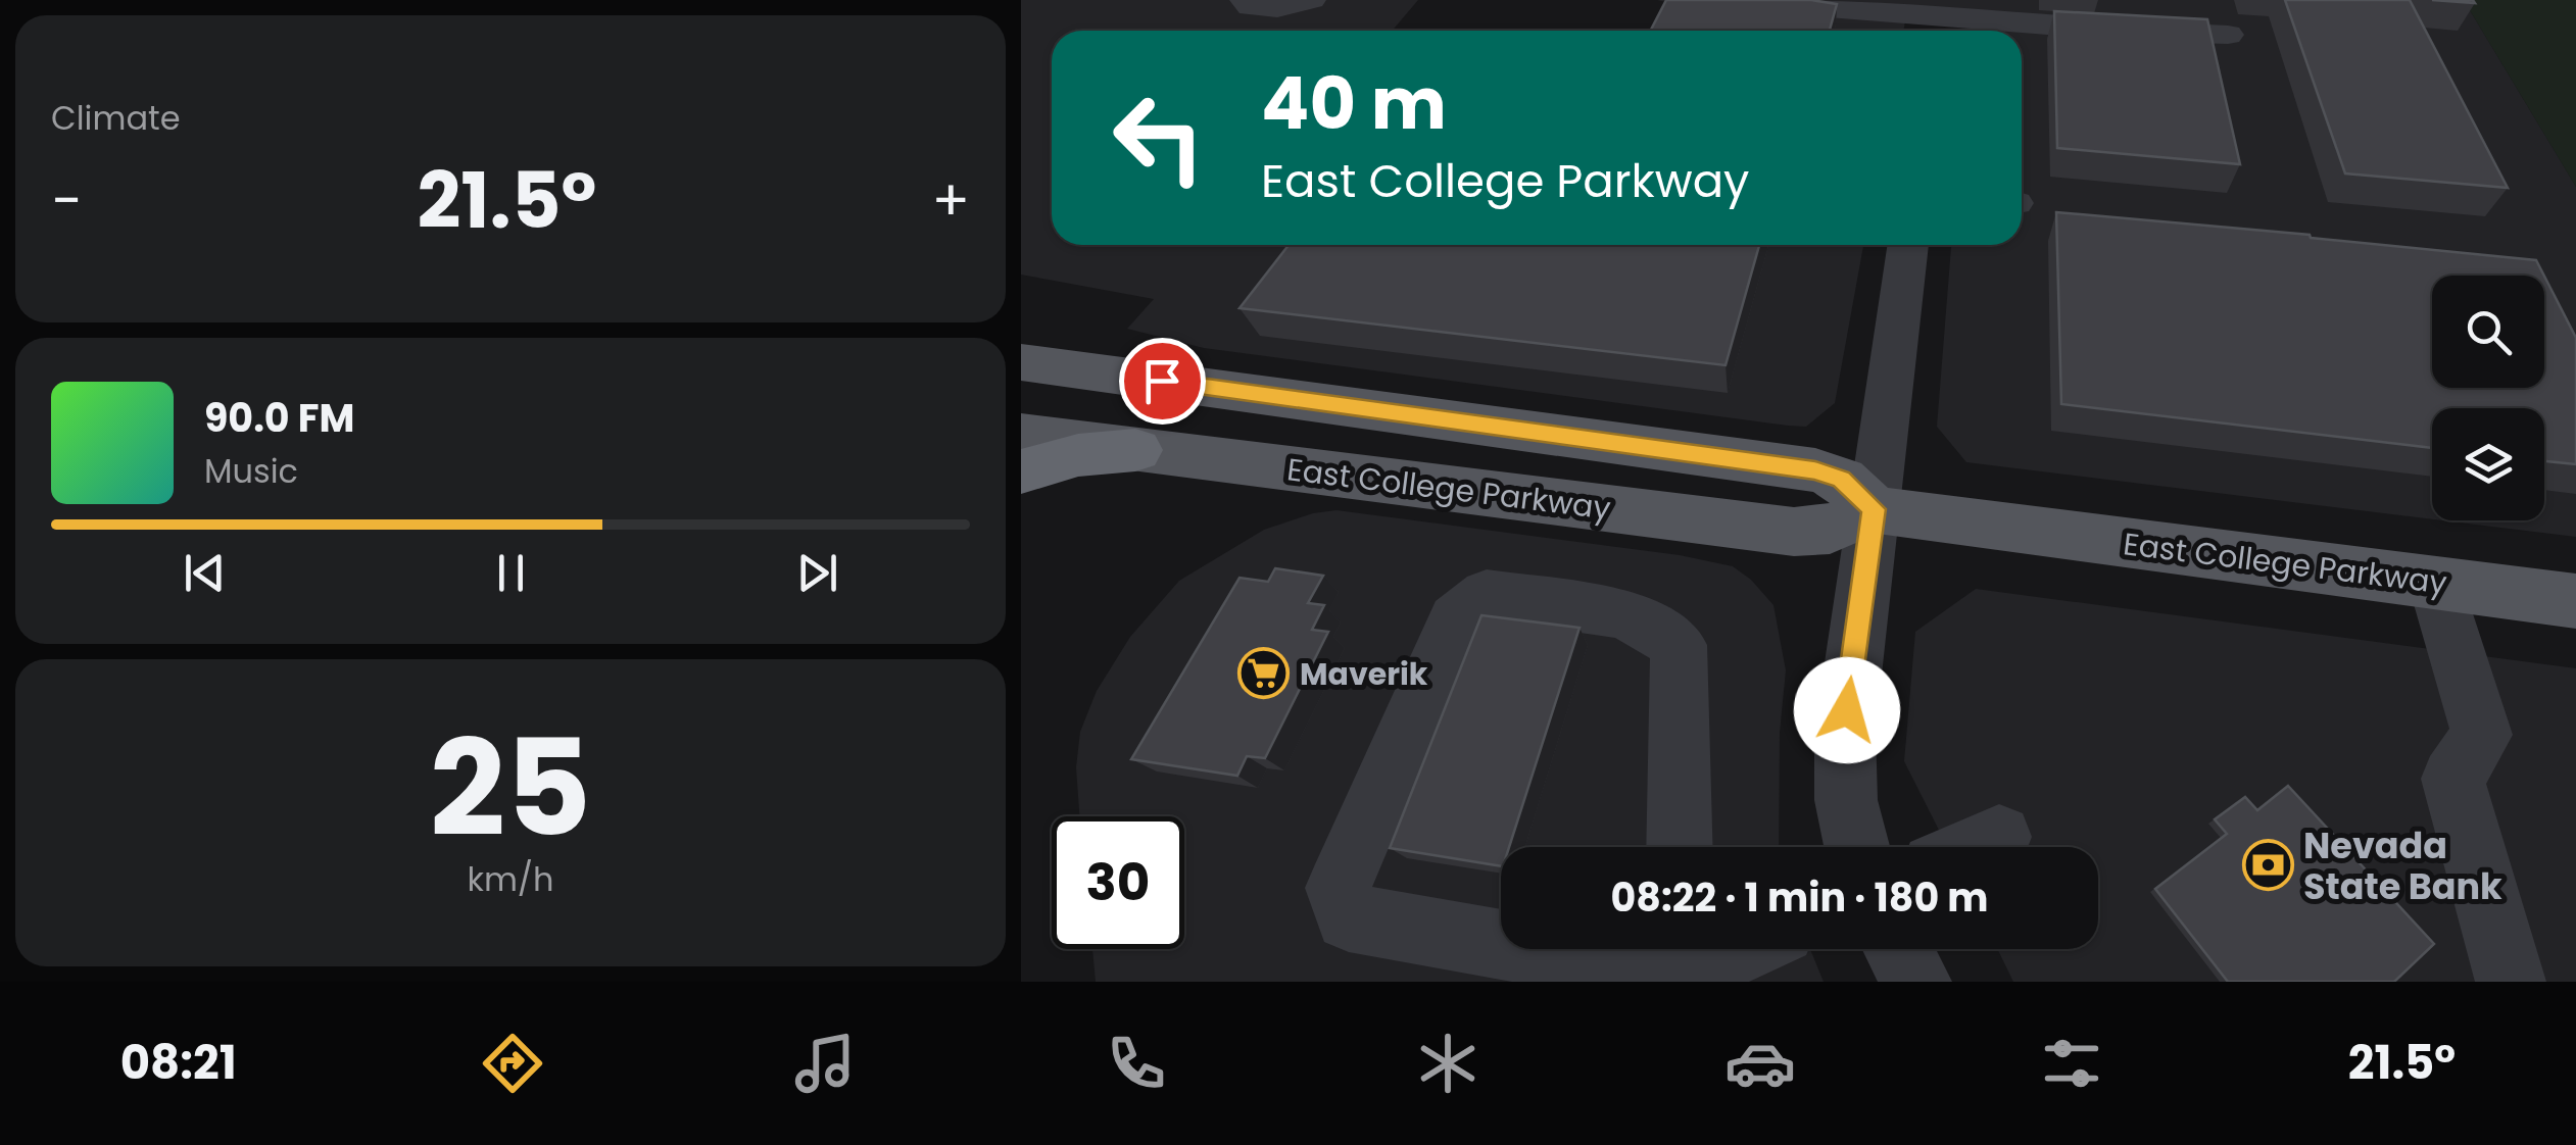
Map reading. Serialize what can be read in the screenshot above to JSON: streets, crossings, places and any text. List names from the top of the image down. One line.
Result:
{"streets":{"main road":["East College Parkway"]},"places":{"supermarket":["Maverik"],"bank":["Nevada State Bank"]},"page":{"tile":["Climate",["25","km/h"]],"turn":["40 m","East College Parkway"],"heat":["−","21.5°","+"],"song":["90.0 FM","Music"],"limit":"30","trip":"08:22 · 1 min · 180 m","tabs":["08:21","21.5°"]}}
